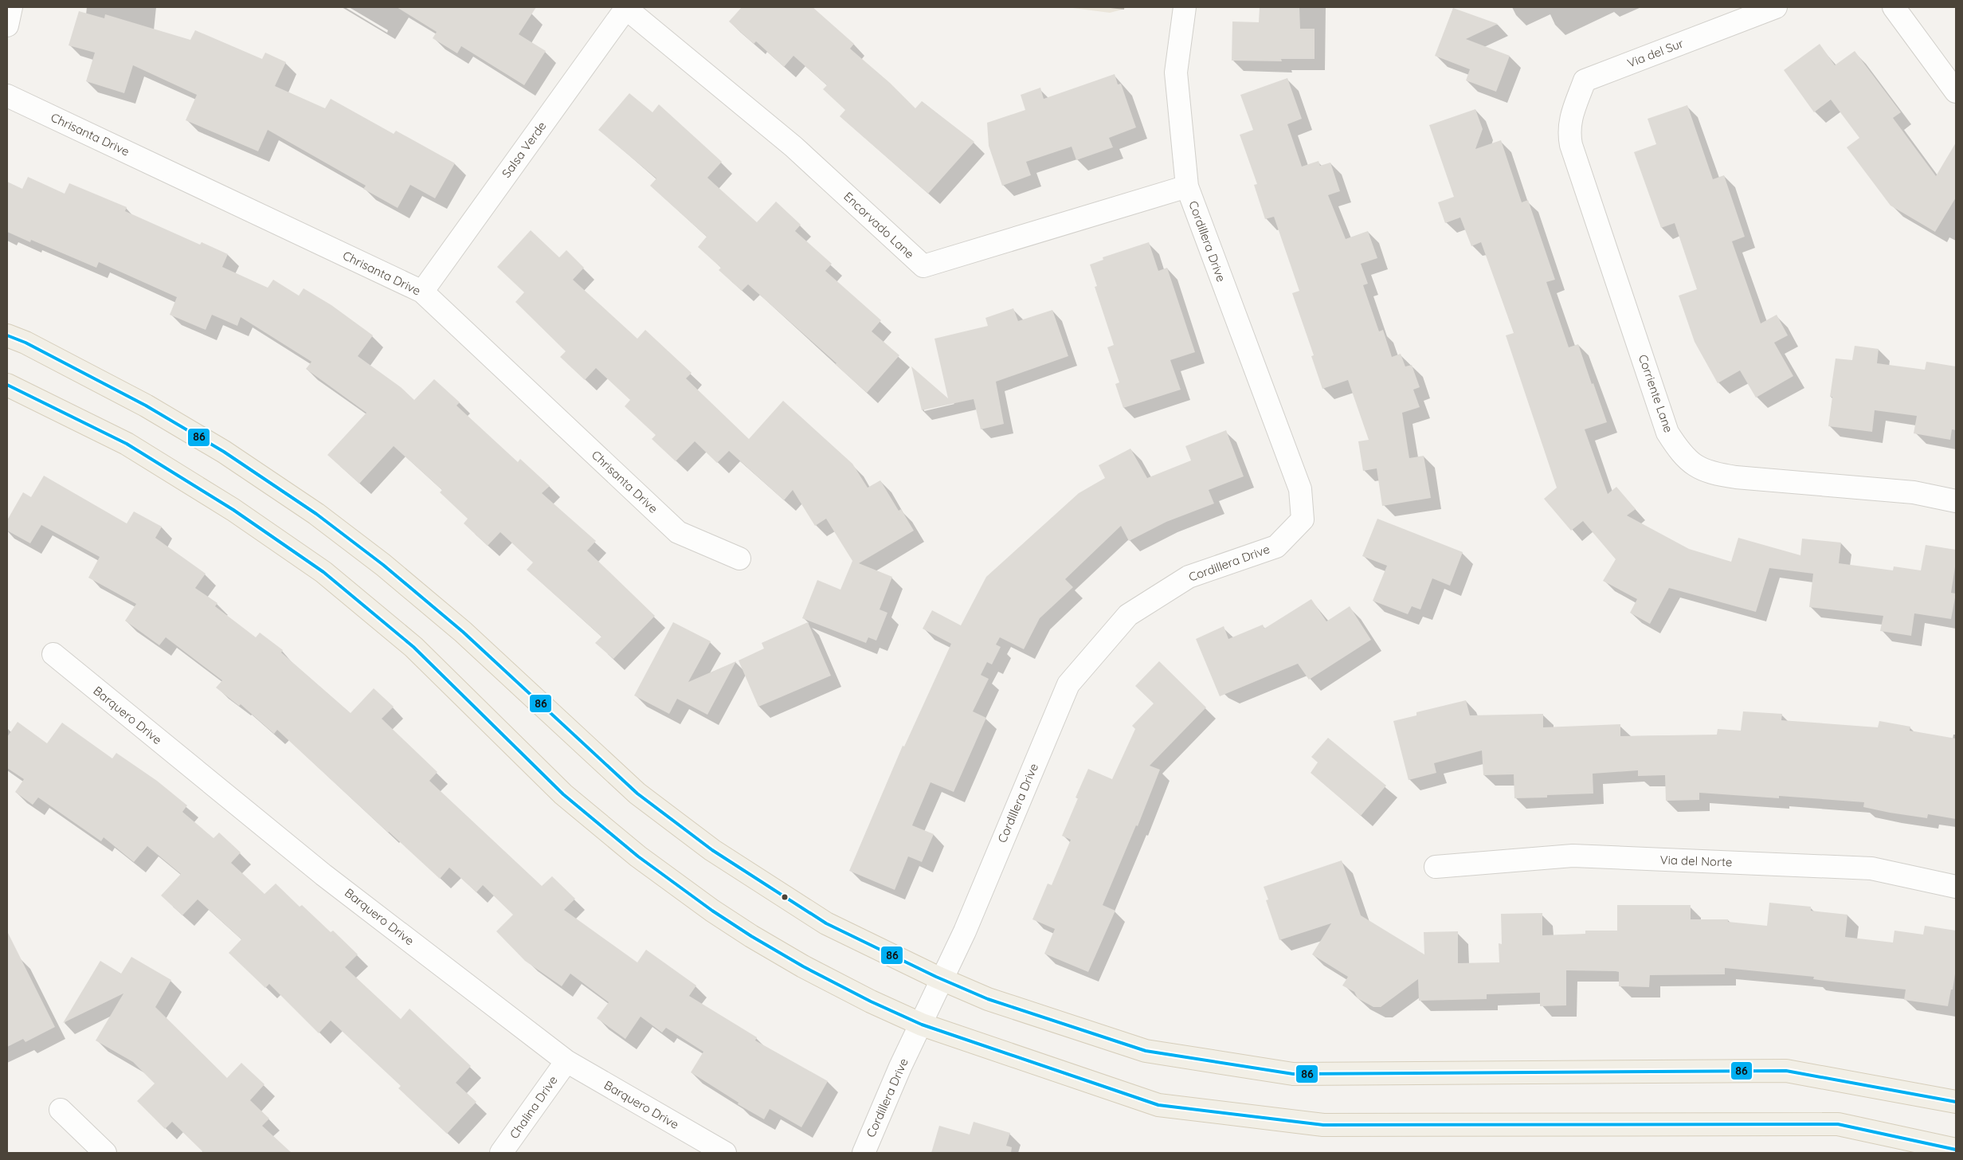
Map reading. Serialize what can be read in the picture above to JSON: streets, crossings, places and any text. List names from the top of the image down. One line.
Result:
{"streets":{"street":["Via del Sur","Chrisanta Drive","Salsa Verde","Encorvado Lane","Cordillera Drive","Corriente Lane","Barquero Drive","Via del Norte","Chalina Drive"]},"crossings":[["Via del Sur","Corriente Lane"],["Chrisanta Drive","Salsa Verde"],["Salsa Verde","Encorvado Lane"],["Encorvado Lane","Cordillera Drive"],["Barquero Drive","Chalina Drive"]],"lines":["transit line 86"]}
